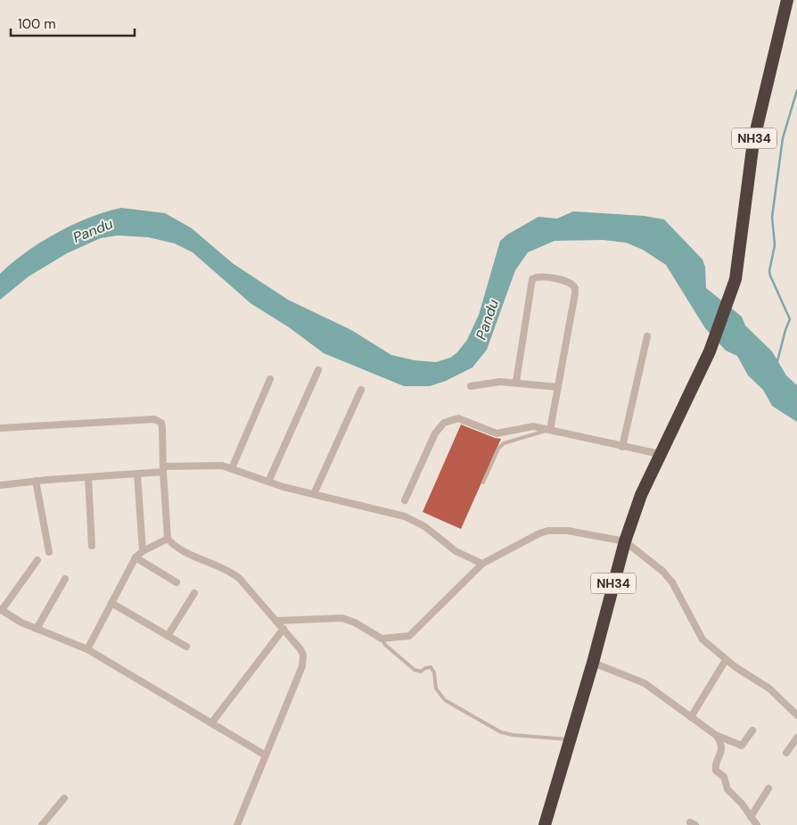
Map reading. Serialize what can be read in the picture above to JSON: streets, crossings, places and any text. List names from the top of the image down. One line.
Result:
{"streets":{"highway":["NH34"]},"water":["Pandu"],"scale_bar":"100 m"}
